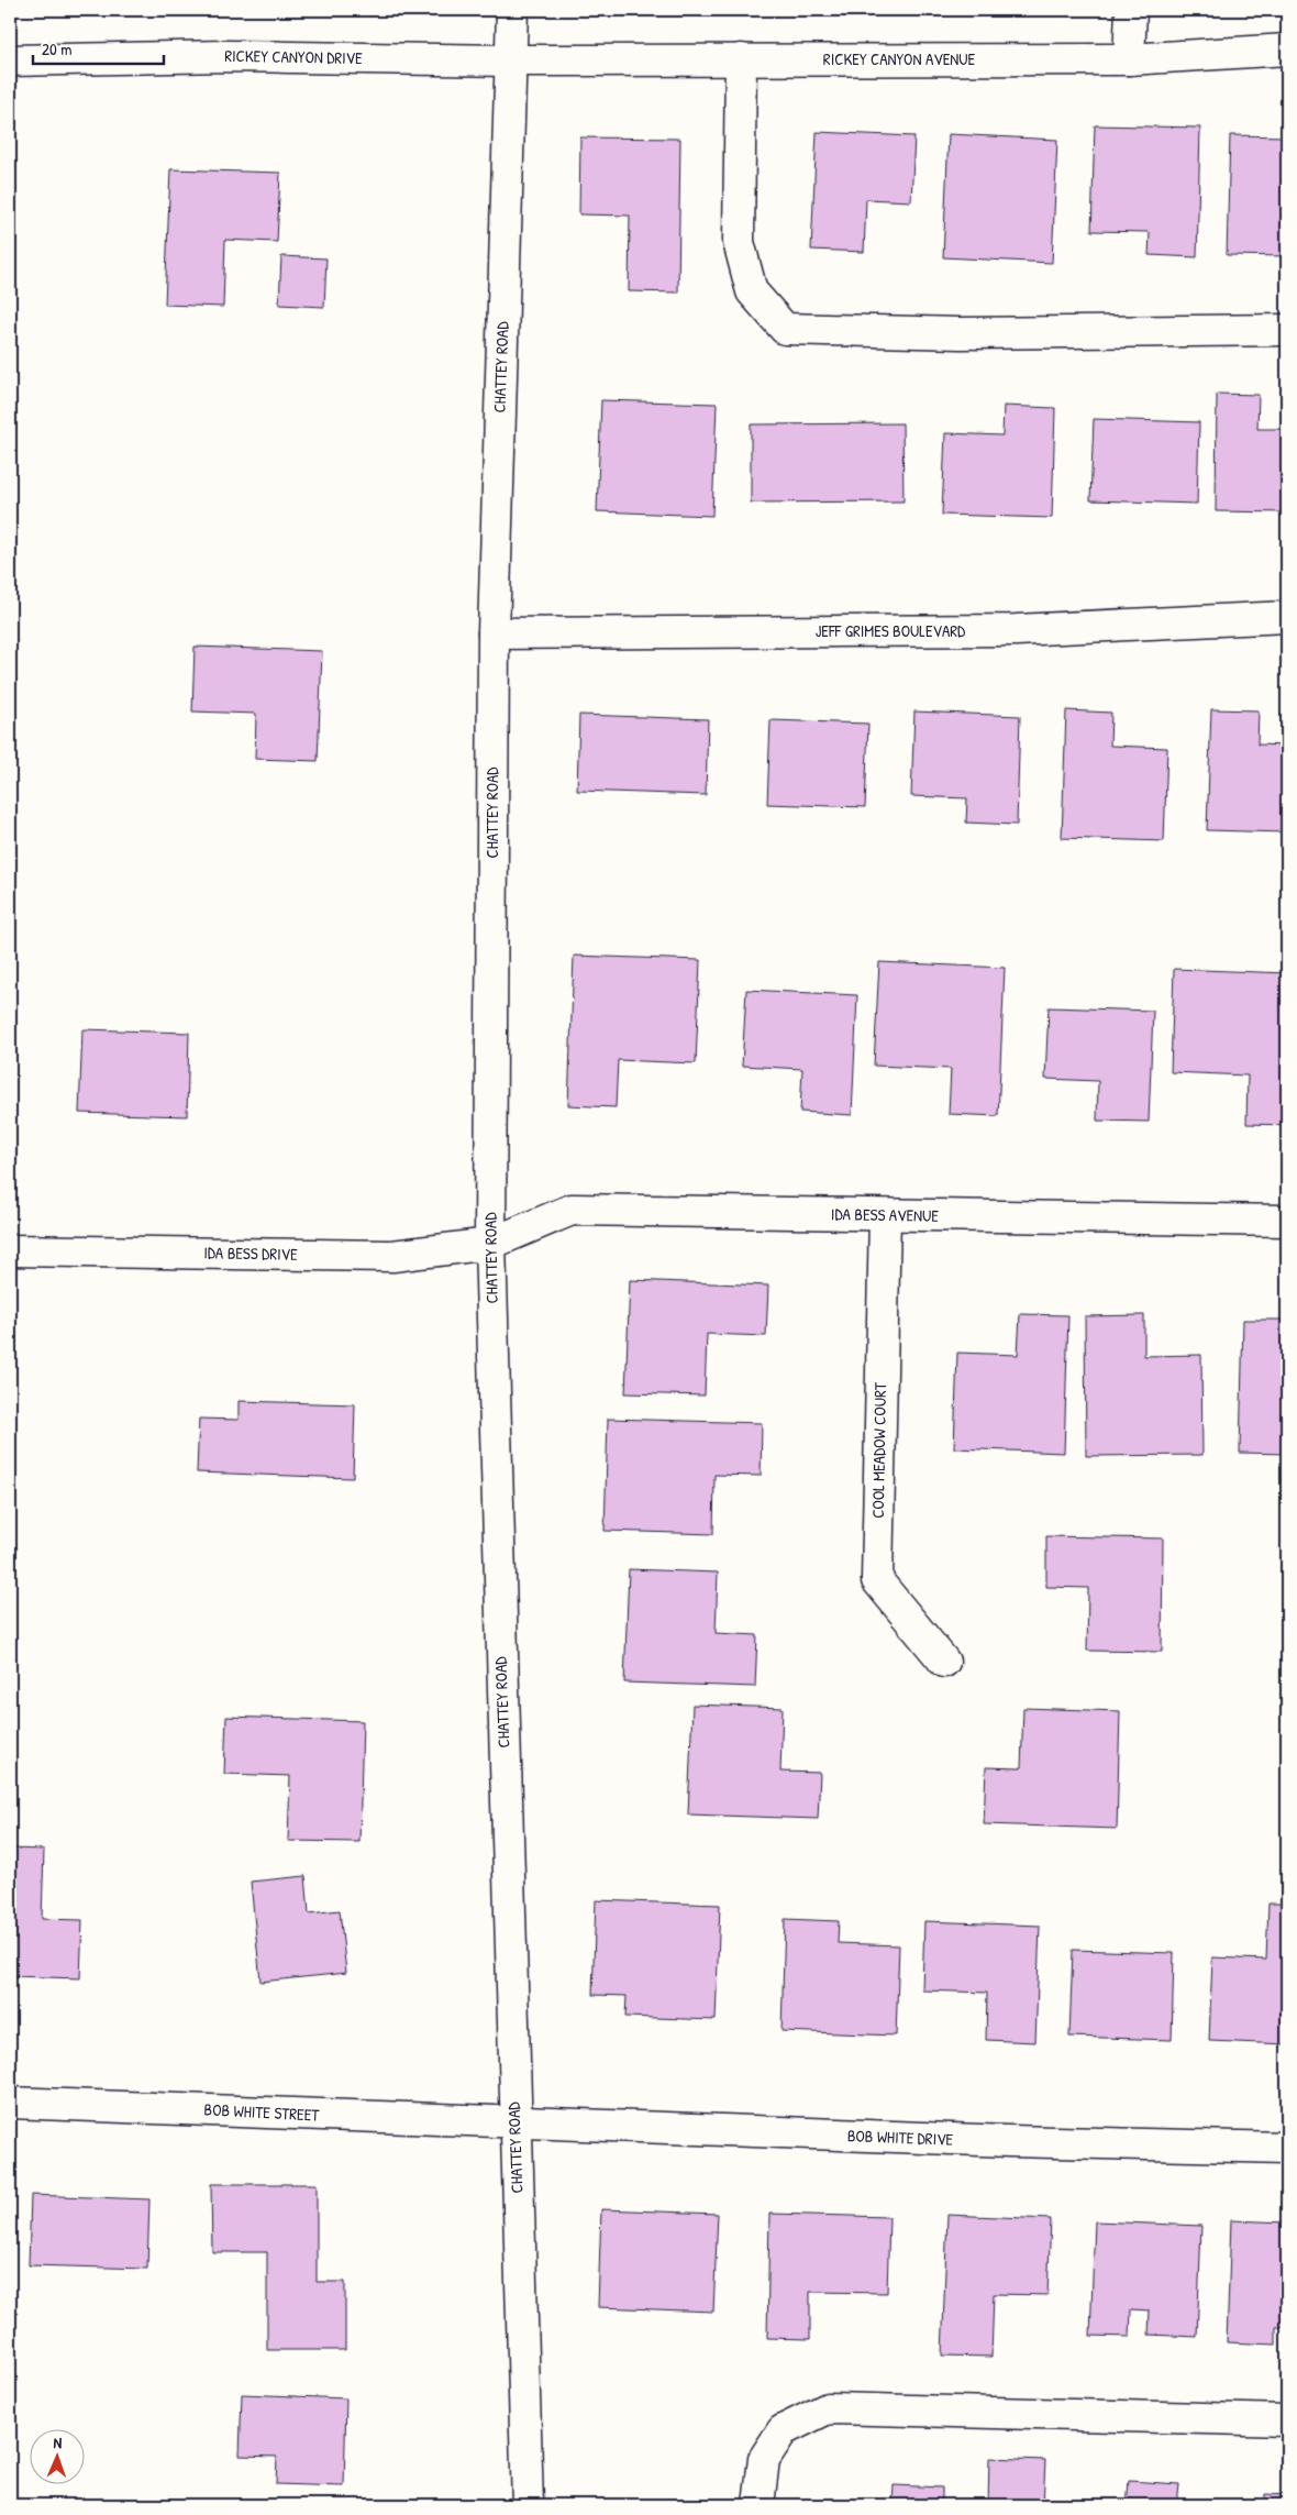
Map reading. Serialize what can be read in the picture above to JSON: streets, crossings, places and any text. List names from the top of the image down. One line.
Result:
{"streets":{"street":["RICKEY CANYON DRIVE","RICKEY CANYON AVENUE","CHATTEY ROAD","JEFF GRIMES BOULEVARD","IDA BESS AVENUE","IDA BESS DRIVE","COOL MEADOW COURT","BOB WHITE STREET","BOB WHITE DRIVE"]},"crossings":[["RICKEY CANYON DRIVE","RICKEY CANYON AVENUE"],["RICKEY CANYON DRIVE","CHATTEY ROAD"],["RICKEY CANYON AVENUE","CHATTEY ROAD"],["CHATTEY ROAD","JEFF GRIMES BOULEVARD"],["CHATTEY ROAD","IDA BESS AVENUE"],["CHATTEY ROAD","IDA BESS DRIVE"],["CHATTEY ROAD","BOB WHITE STREET"],["CHATTEY ROAD","BOB WHITE DRIVE"],["IDA BESS AVENUE","IDA BESS DRIVE"],["IDA BESS AVENUE","COOL MEADOW COURT"],["BOB WHITE STREET","BOB WHITE DRIVE"]],"scale_bar":"20 m","north":"top"}
